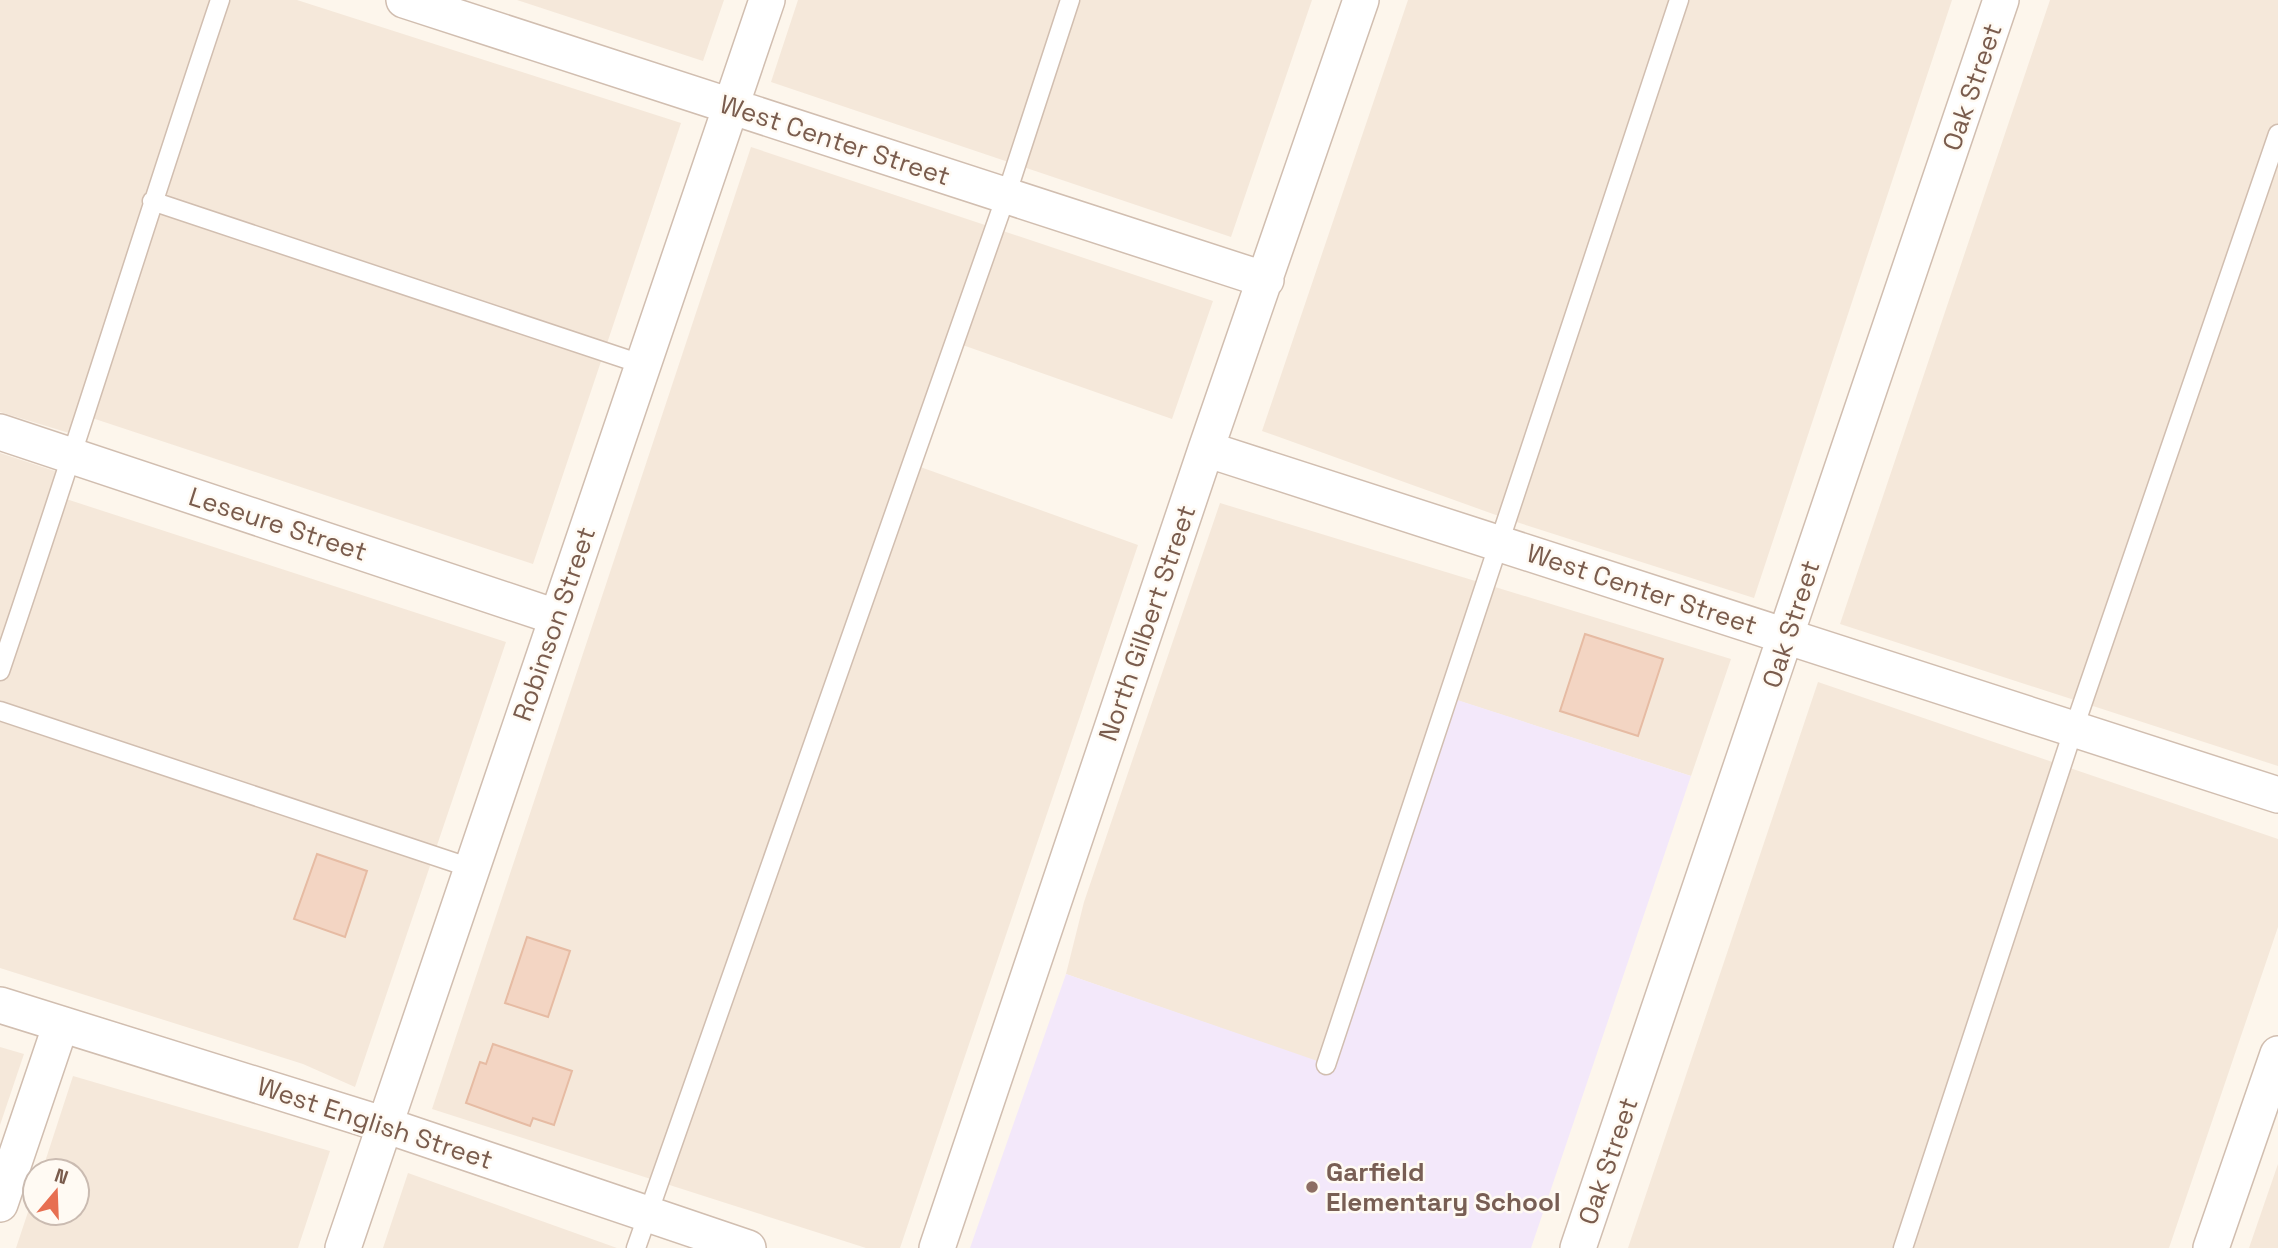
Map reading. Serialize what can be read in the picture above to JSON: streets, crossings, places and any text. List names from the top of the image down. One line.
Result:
{"streets":{"street":["Oak Street","West Center Street","Leseure Street","North Gilbert Street","Robinson Street","West English Street"]},"crossings":[["Oak Street","West Center Street"],["West Center Street","North Gilbert Street"],["West Center Street","Robinson Street"],["Leseure Street","Robinson Street"],["Robinson Street","West English Street"]],"places":["Garfield Elementary School"],"north":"top"}
